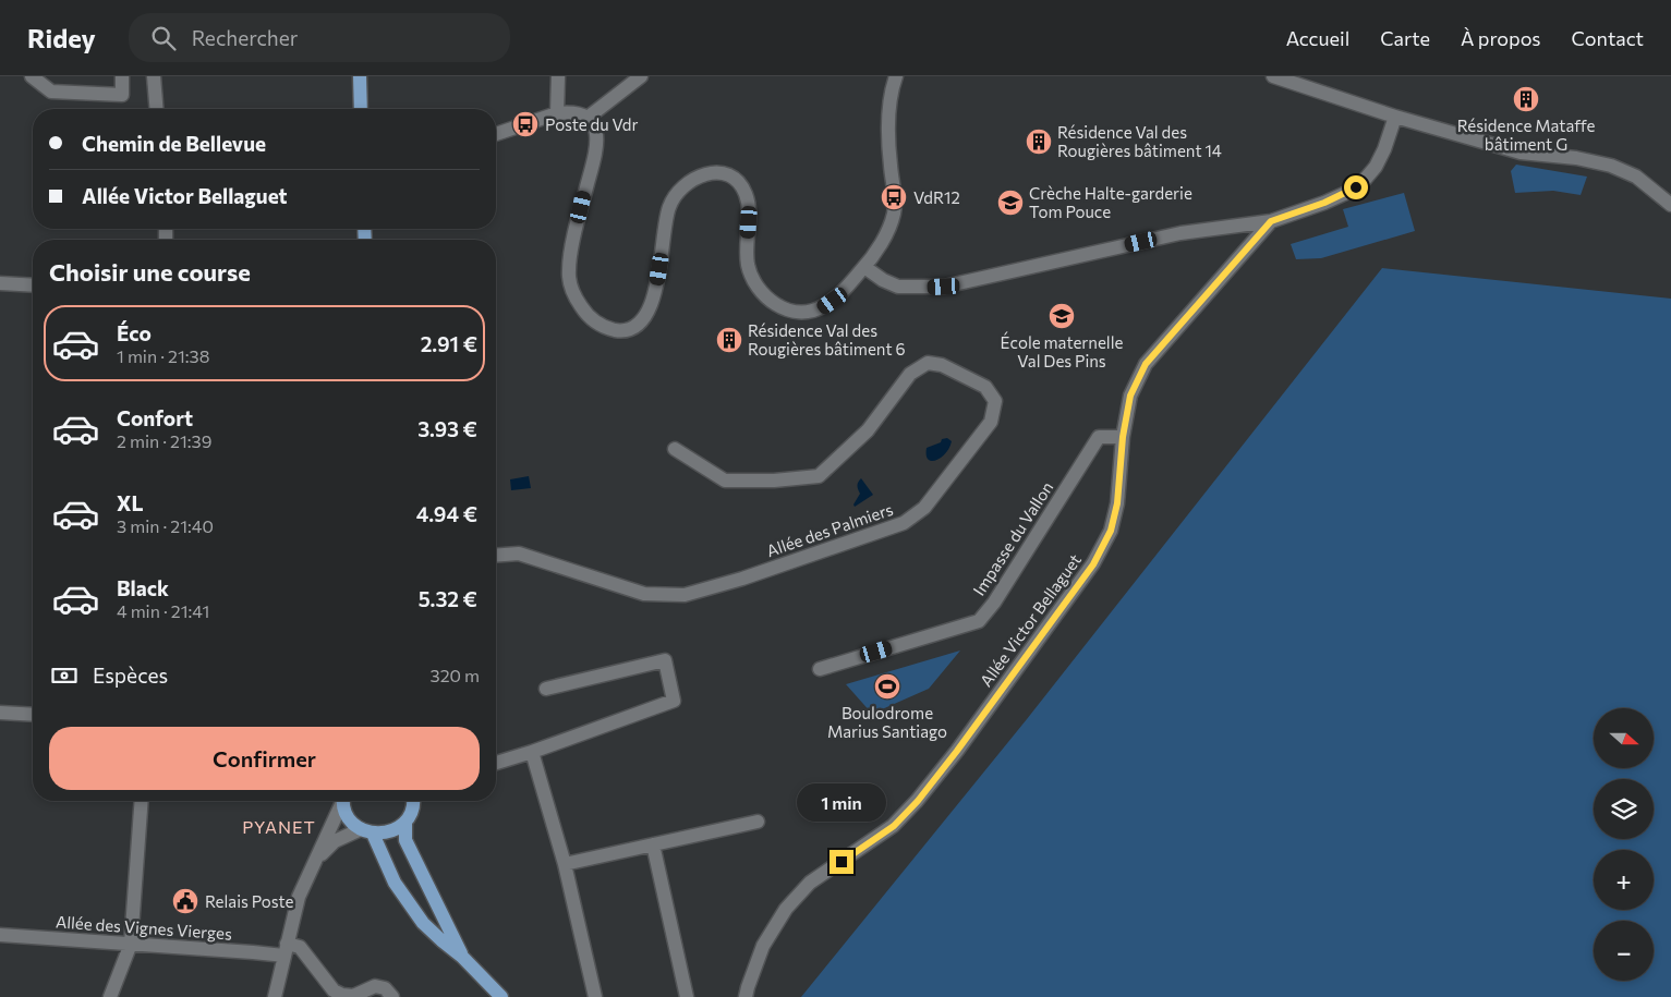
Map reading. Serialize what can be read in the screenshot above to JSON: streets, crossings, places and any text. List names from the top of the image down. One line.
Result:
{"streets":{"street":["Allée des Palmiers","Impasse du Vallon","Allée Victor Bellaguet","Allée des Vignes Vierges"]},"crossings":[["Impasse du Vallon","Allée Victor Bellaguet"]],"districts":["PYANET"],"places":{"building":["Résidence Mataffe bâtiment G","Résidence Val des Rougières bâtiment 14","Résidence Val des Rougières bâtiment 6"],"bus stop":["Poste du Vdr","VdR12"],"school or university":["Crèche Halte-garderie Tom Pouce","École maternelle Val Des Pins"],"sports":["Boulodrome Marius Santiago"],"public building":["Relais Poste"]},"north":"right","page":{"header":"Ridey","search":"Rechercher","nav":["Accueil","Carte","À propos","Contact"],"banner":["Chemin de Bellevue","Allée Victor Bellaguet"],"heading":"Choisir une course","list":[{"name":"Éco","note":"1 min · 21:38","value":"2.91 €"},{"name":"Confort","note":"2 min · 21:39","value":"3.93 €"},{"name":"XL","note":"3 min · 21:40","value":"4.94 €"},{"name":"Black","note":"4 min · 21:41","value":"5.32 €"}],"pay":["Espèces","320 m"],"map_buttons":["+","−"],"buttons":"Confirmer","bubble":"1 min"}}
